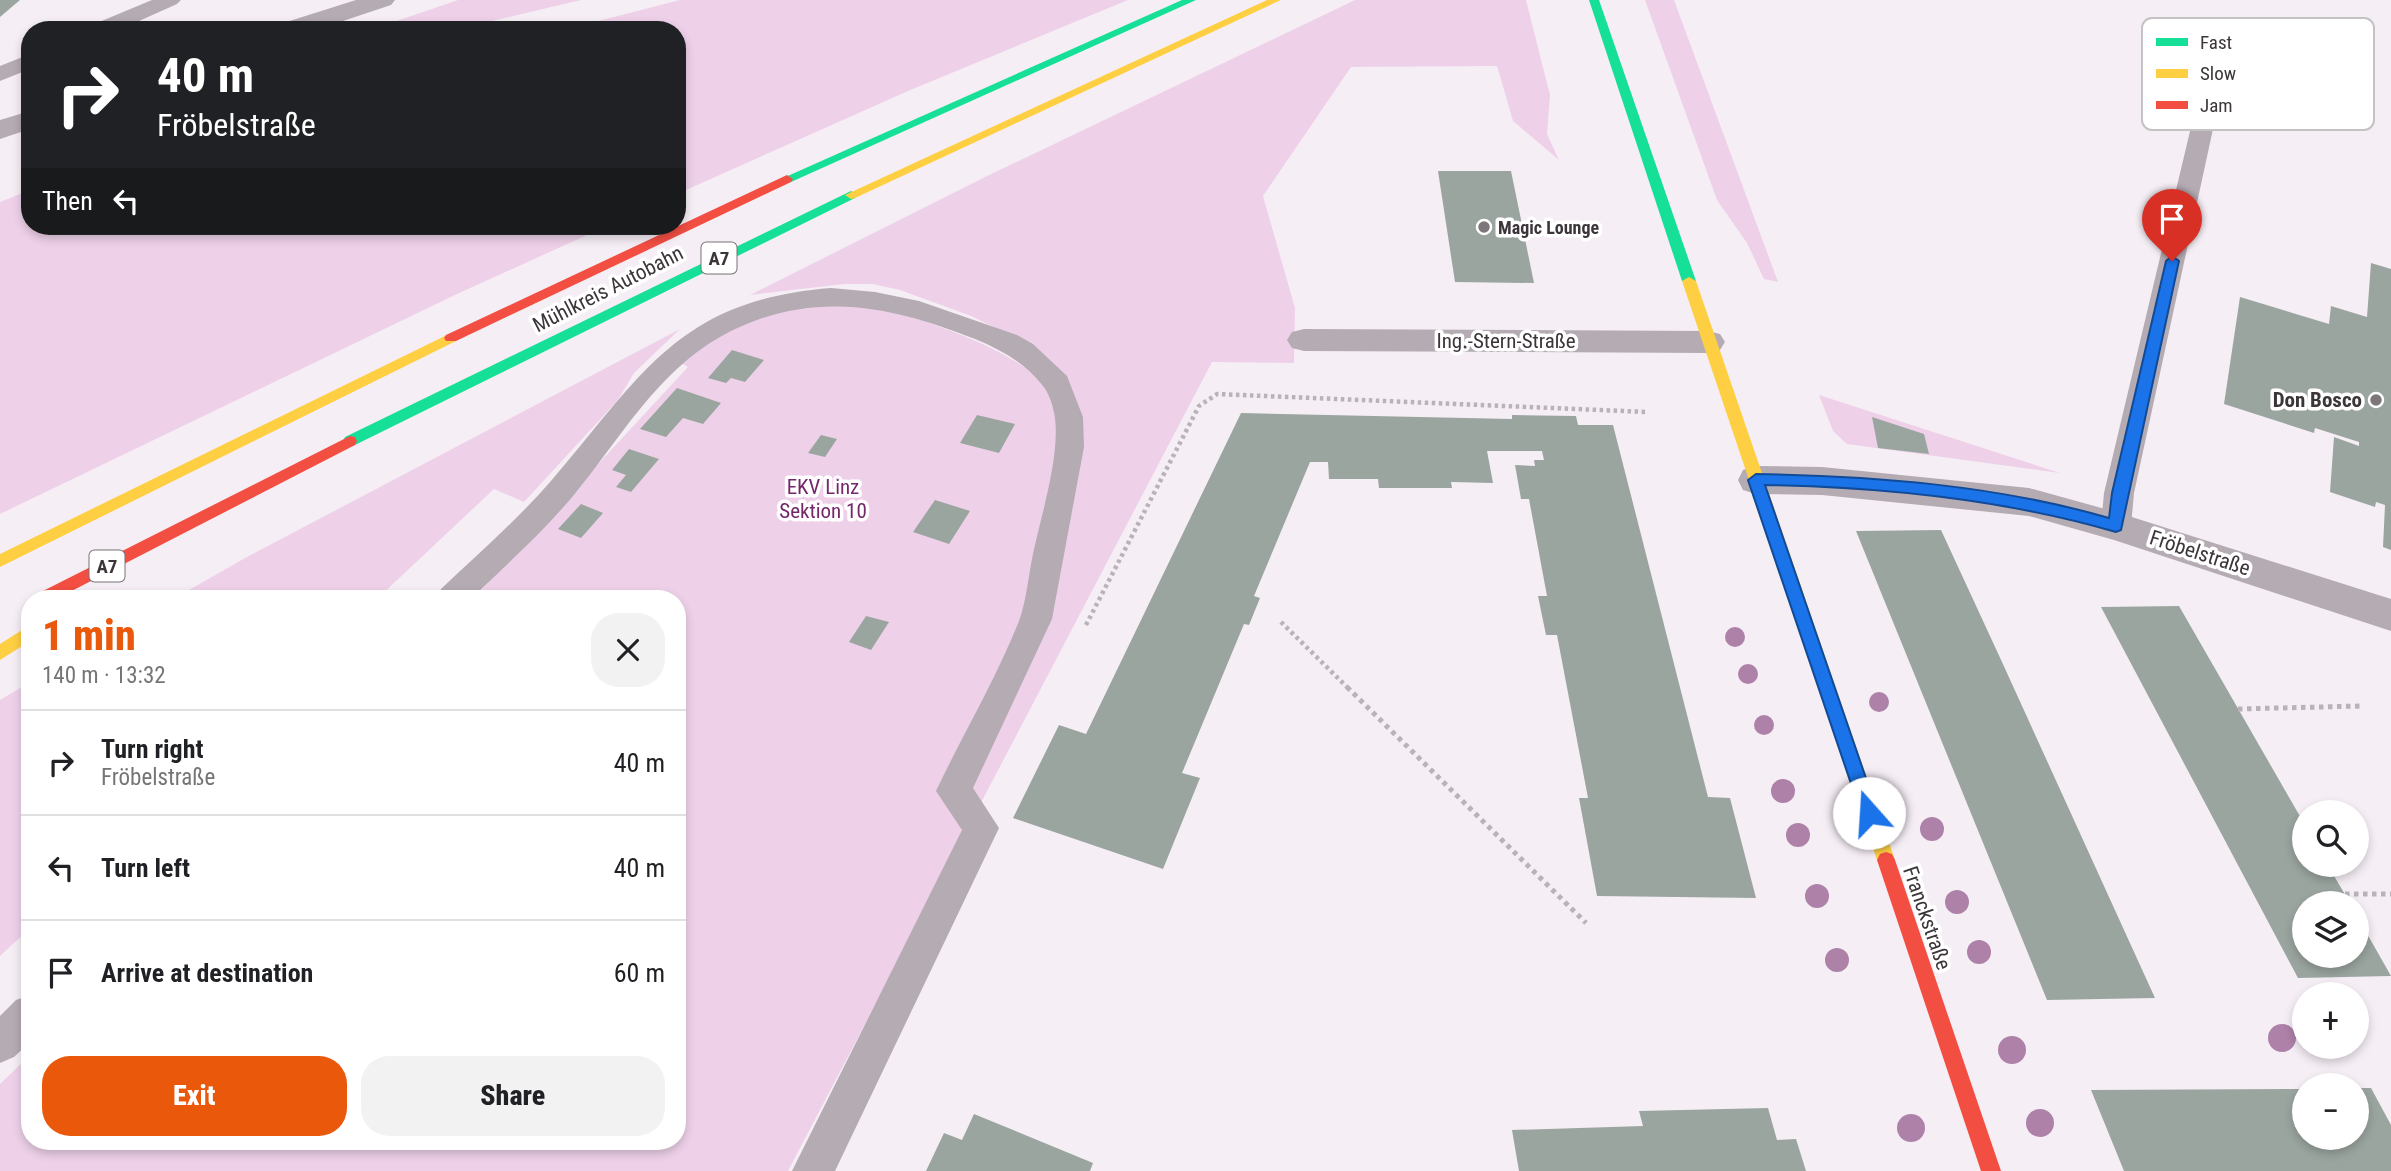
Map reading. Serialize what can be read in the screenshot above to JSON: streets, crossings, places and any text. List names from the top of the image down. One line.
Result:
{"streets":{"main road":["A7","Mühlkreis Autobahn","Franckstraße"],"street":["Ing.-Stern-Straße","Fröbelstraße"]},"crossings":[["Ing.-Stern-Straße","Franckstraße"],["Fröbelstraße","Franckstraße"]],"parks":["EKV Linz Sektion 10"],"places":["Magic Lounge","Don Bosco"],"legend":["Fast","Slow","Jam"],"page":{"turn":["40 m","Fröbelstraße"],"then":"Then","heading":["1 min","140 m · 13:32"],"list":[{"name":"Turn right","note":"Fröbelstraße","value":"40 m"},{"name":"Turn left","value":"40 m"},{"name":"Arrive at destination","value":"60 m"}],"map_buttons":["+","−"],"buttons":["Exit","Share"]}}
